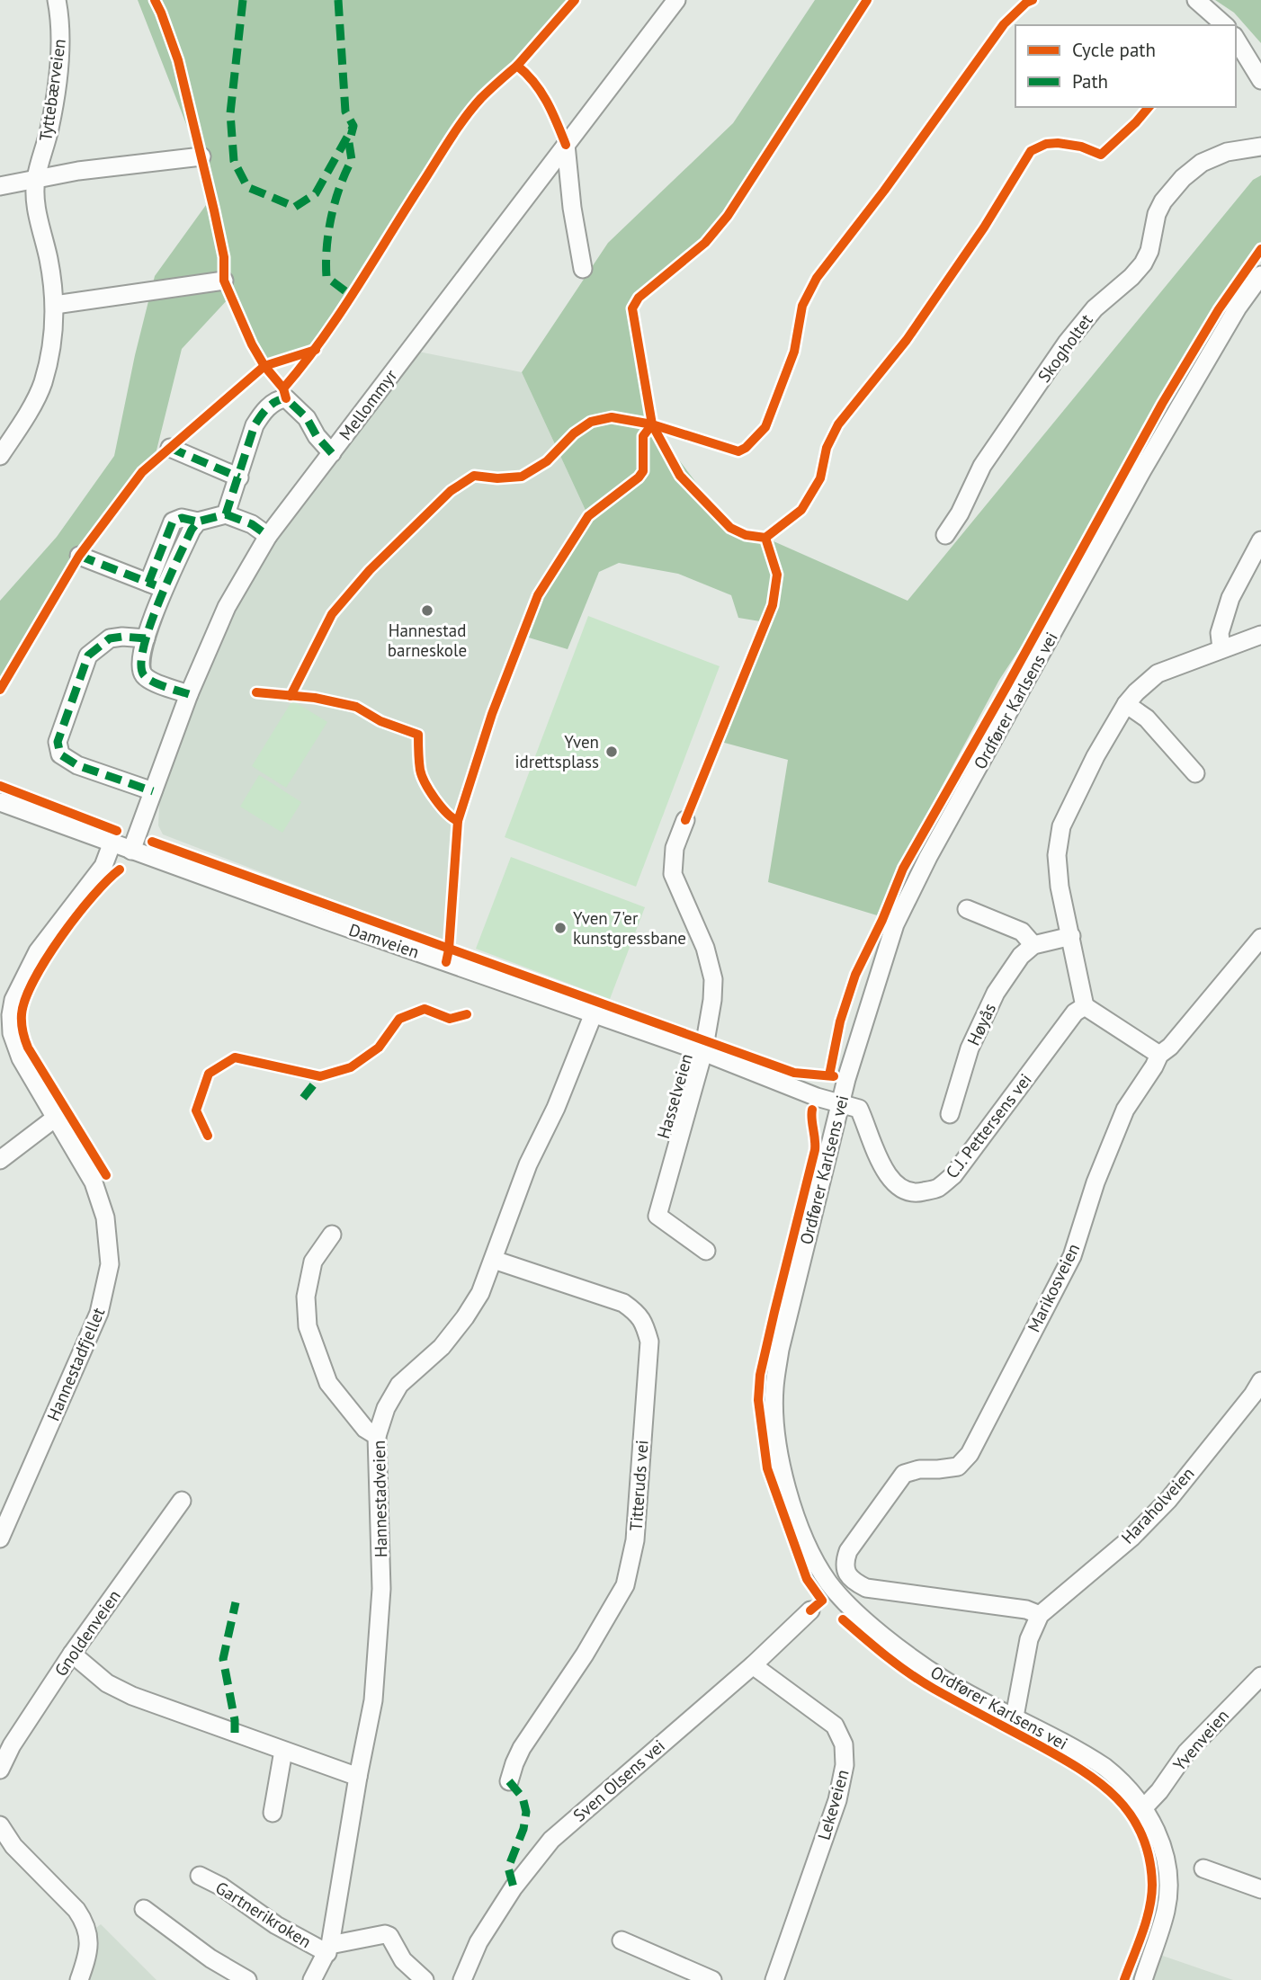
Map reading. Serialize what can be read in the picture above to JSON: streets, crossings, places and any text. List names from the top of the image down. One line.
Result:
{"streets":{"street":["Tyttebærveien","Skogholtet","Mellommyr","Ordfører Karlsens vei","Damveien","Høyås","Hasselveien","C.J. Pettersens vei","Marikosveien","Hannestadfjellet","Titteruds vei","Hannestadveien","Haraholveien","Gnoldenveien","Yvenveien","Sven Olsens vei","Lekeveien","Gartnerikroken"]},"crossings":[["Mellommyr","Damveien"],["Ordfører Karlsens vei","Damveien"],["Ordfører Karlsens vei","C.J. Pettersens vei"],["Ordfører Karlsens vei","Haraholveien"],["Ordfører Karlsens vei","Yvenveien"],["Damveien","Hasselveien"],["Damveien","C.J. Pettersens vei"],["Damveien","Hannestadfjellet"],["Damveien","Hannestadveien"],["Marikosveien","Haraholveien"],["Titteruds vei","Hannestadveien"],["Hannestadveien","Gartnerikroken"],["Sven Olsens vei","Lekeveien"]],"places":["Hannestad barneskole","Yven idrettsplass","Yven 7'er kunstgressbane"],"legend":["Cycle path","Path"]}
